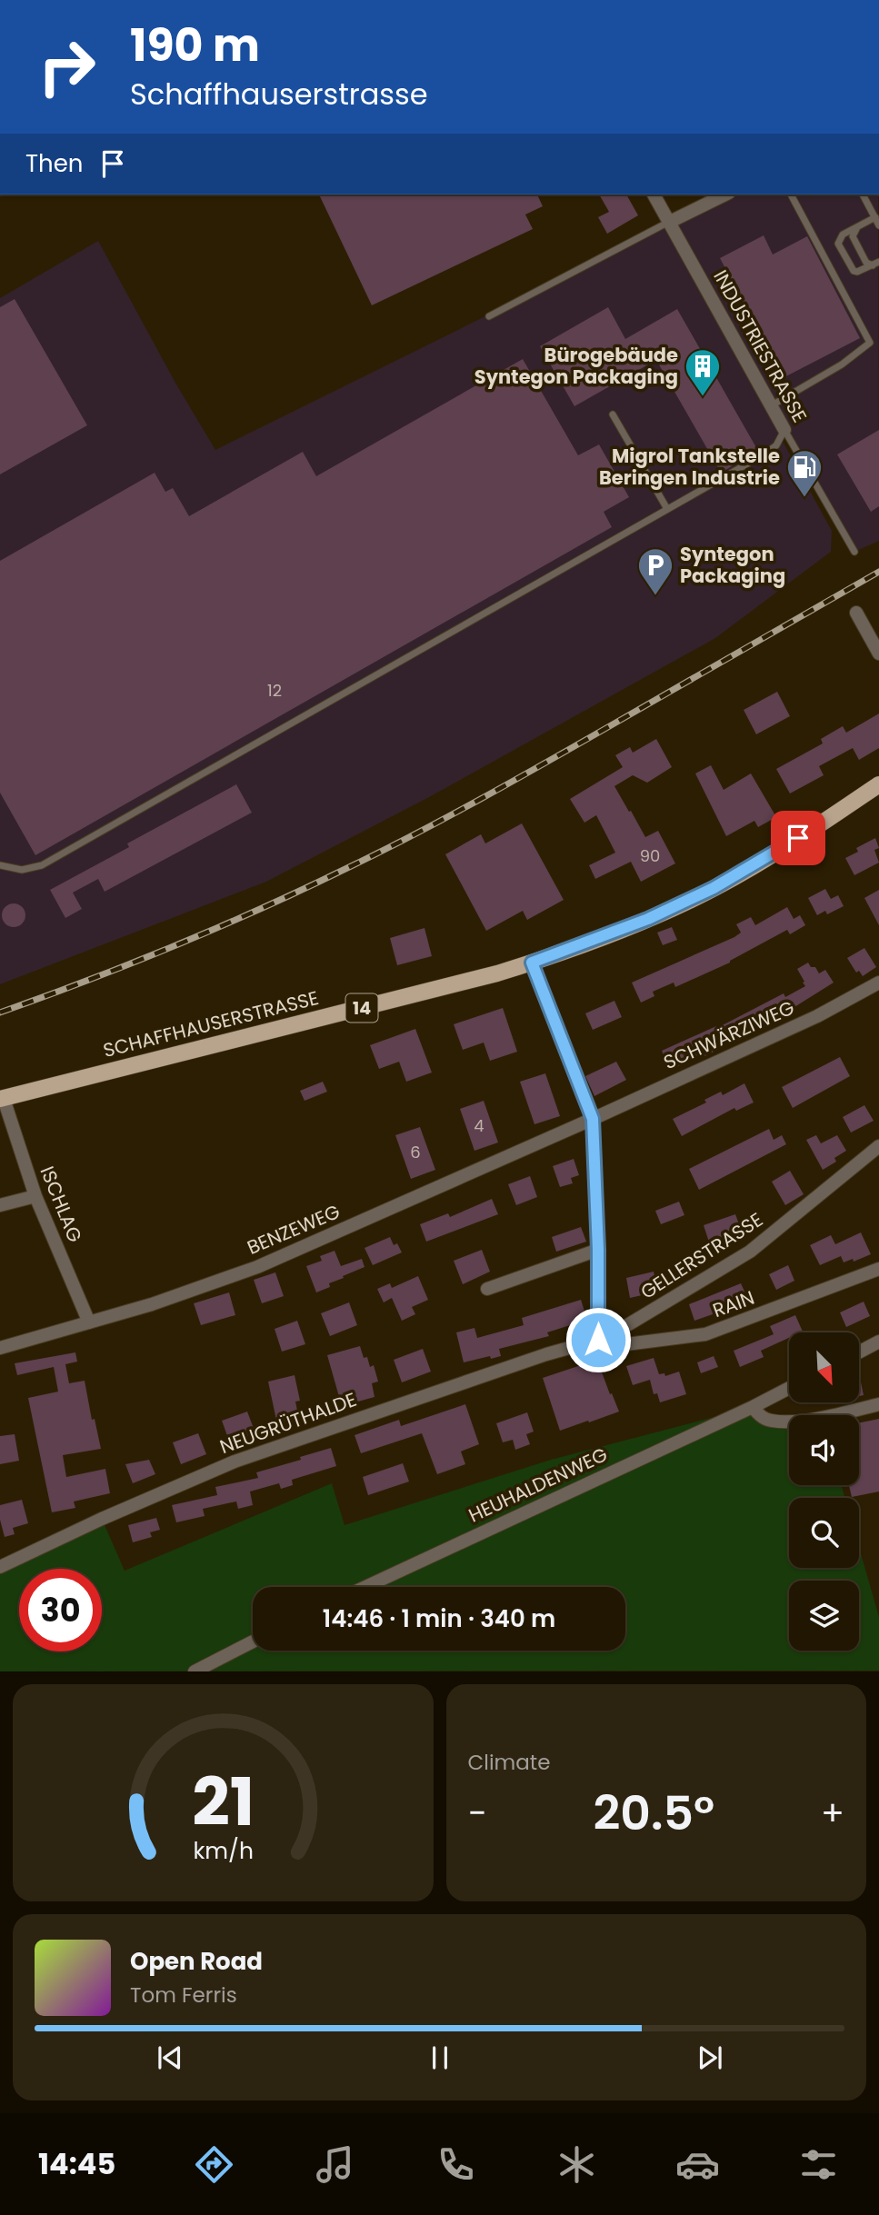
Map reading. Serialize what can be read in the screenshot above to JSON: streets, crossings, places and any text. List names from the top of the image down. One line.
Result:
{"streets":{"main road":["14","SCHAFFHAUSERSTRASSE"],"street":["INDUSTRIESTRASSE","SCHWÄRZIWEG","ISCHLAG","BENZEWEG","GELLERSTRASSE","RAIN","NEUGRÜTHALDE","HEUHALDENWEG"]},"crossings":[["SCHAFFHAUSERSTRASSE","ISCHLAG"],["SCHWÄRZIWEG","BENZEWEG"],["ISCHLAG","BENZEWEG"],["GELLERSTRASSE","RAIN"],["GELLERSTRASSE","NEUGRÜTHALDE"],["RAIN","NEUGRÜTHALDE"]],"places":{"building":["Bürogebäude Syntegon Packaging"],"fuel station":["Migrol Tankstelle Beringen Industrie"],"parking":["Syntegon Packaging"]},"house_numbers":["12","90","4","6"],"north":"bottom right","page":{"turn":["190 m","Schaffhauserstrasse"],"then":"Then","limit":"30","trip":"14:46 · 1 min · 340 m","tile":"Climate","heat":["−","20.5°","+"],"song":["Open Road","Tom Ferris"],"tabs":"14:45","gauge":["21","km/h"]}}
